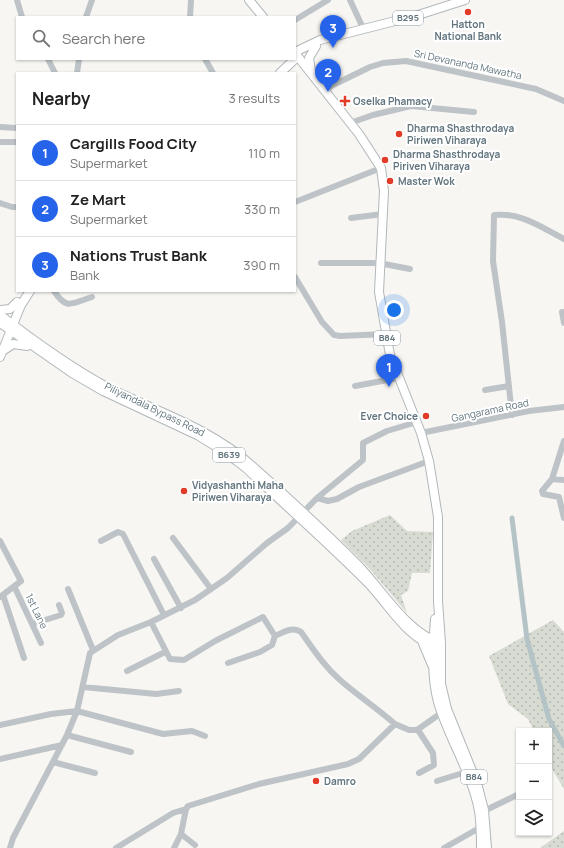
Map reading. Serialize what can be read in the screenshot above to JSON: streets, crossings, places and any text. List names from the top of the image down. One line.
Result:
{"streets":{"main road":["B295","B84","Piliyandala Bypass Road","B639"],"street":["Sri Devananda Mawatha","Gangarama Road","1st Lane"]},"crossings":[["Sri Devananda Mawatha","B84"],["B84","Piliyandala Bypass Road"],["B84","Gangarama Road"]],"places":{"other":["Hatton National Bank","Dharma Shasthrodaya Piriwen Viharaya","Dharma Shasthrodaya Piriven Viharaya","Master Wok","Ever Choice","Vidyashanthi Maha Piriwen Viharaya","Damro"],"health":["Oselka Phamacy"]},"page":{"pins":["3","2","1"],"search":"Search here","heading":["Nearby","3 results"],"list":[{"mark":"1","name":"Cargills Food City","note":"Supermarket","value":"110 m"},{"mark":"2","name":"Ze Mart","note":"Supermarket","value":"330 m"},{"mark":"3","name":"Nations Trust Bank","note":"Bank","value":"390 m"}],"map_buttons":["+","−"]}}
